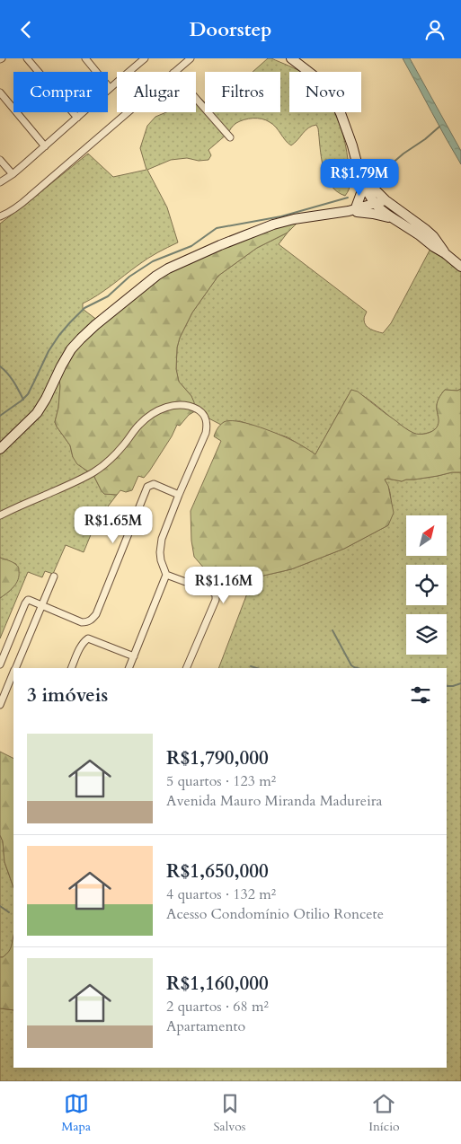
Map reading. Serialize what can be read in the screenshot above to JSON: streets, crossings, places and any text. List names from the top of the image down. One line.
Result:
{"north":"top right","page":{"header":"Doorstep","chip":["Comprar","Alugar","Filtros","Novo"],"price":["R$1.79M","R$1.65M","R$1.16M"],"heading":"3 imóveis","list":[{"name":"R$1,790,000","note":"5 quartos · 123 m² · Avenida Mauro Miranda Madureira"},{"name":"R$1,650,000","note":"4 quartos · 132 m² · Acesso Condomínio Otilio Roncete"},{"name":"R$1,160,000","note":"2 quartos · 68 m² · Apartamento"}],"tabs":["Mapa","Salvos","Início"]}}
